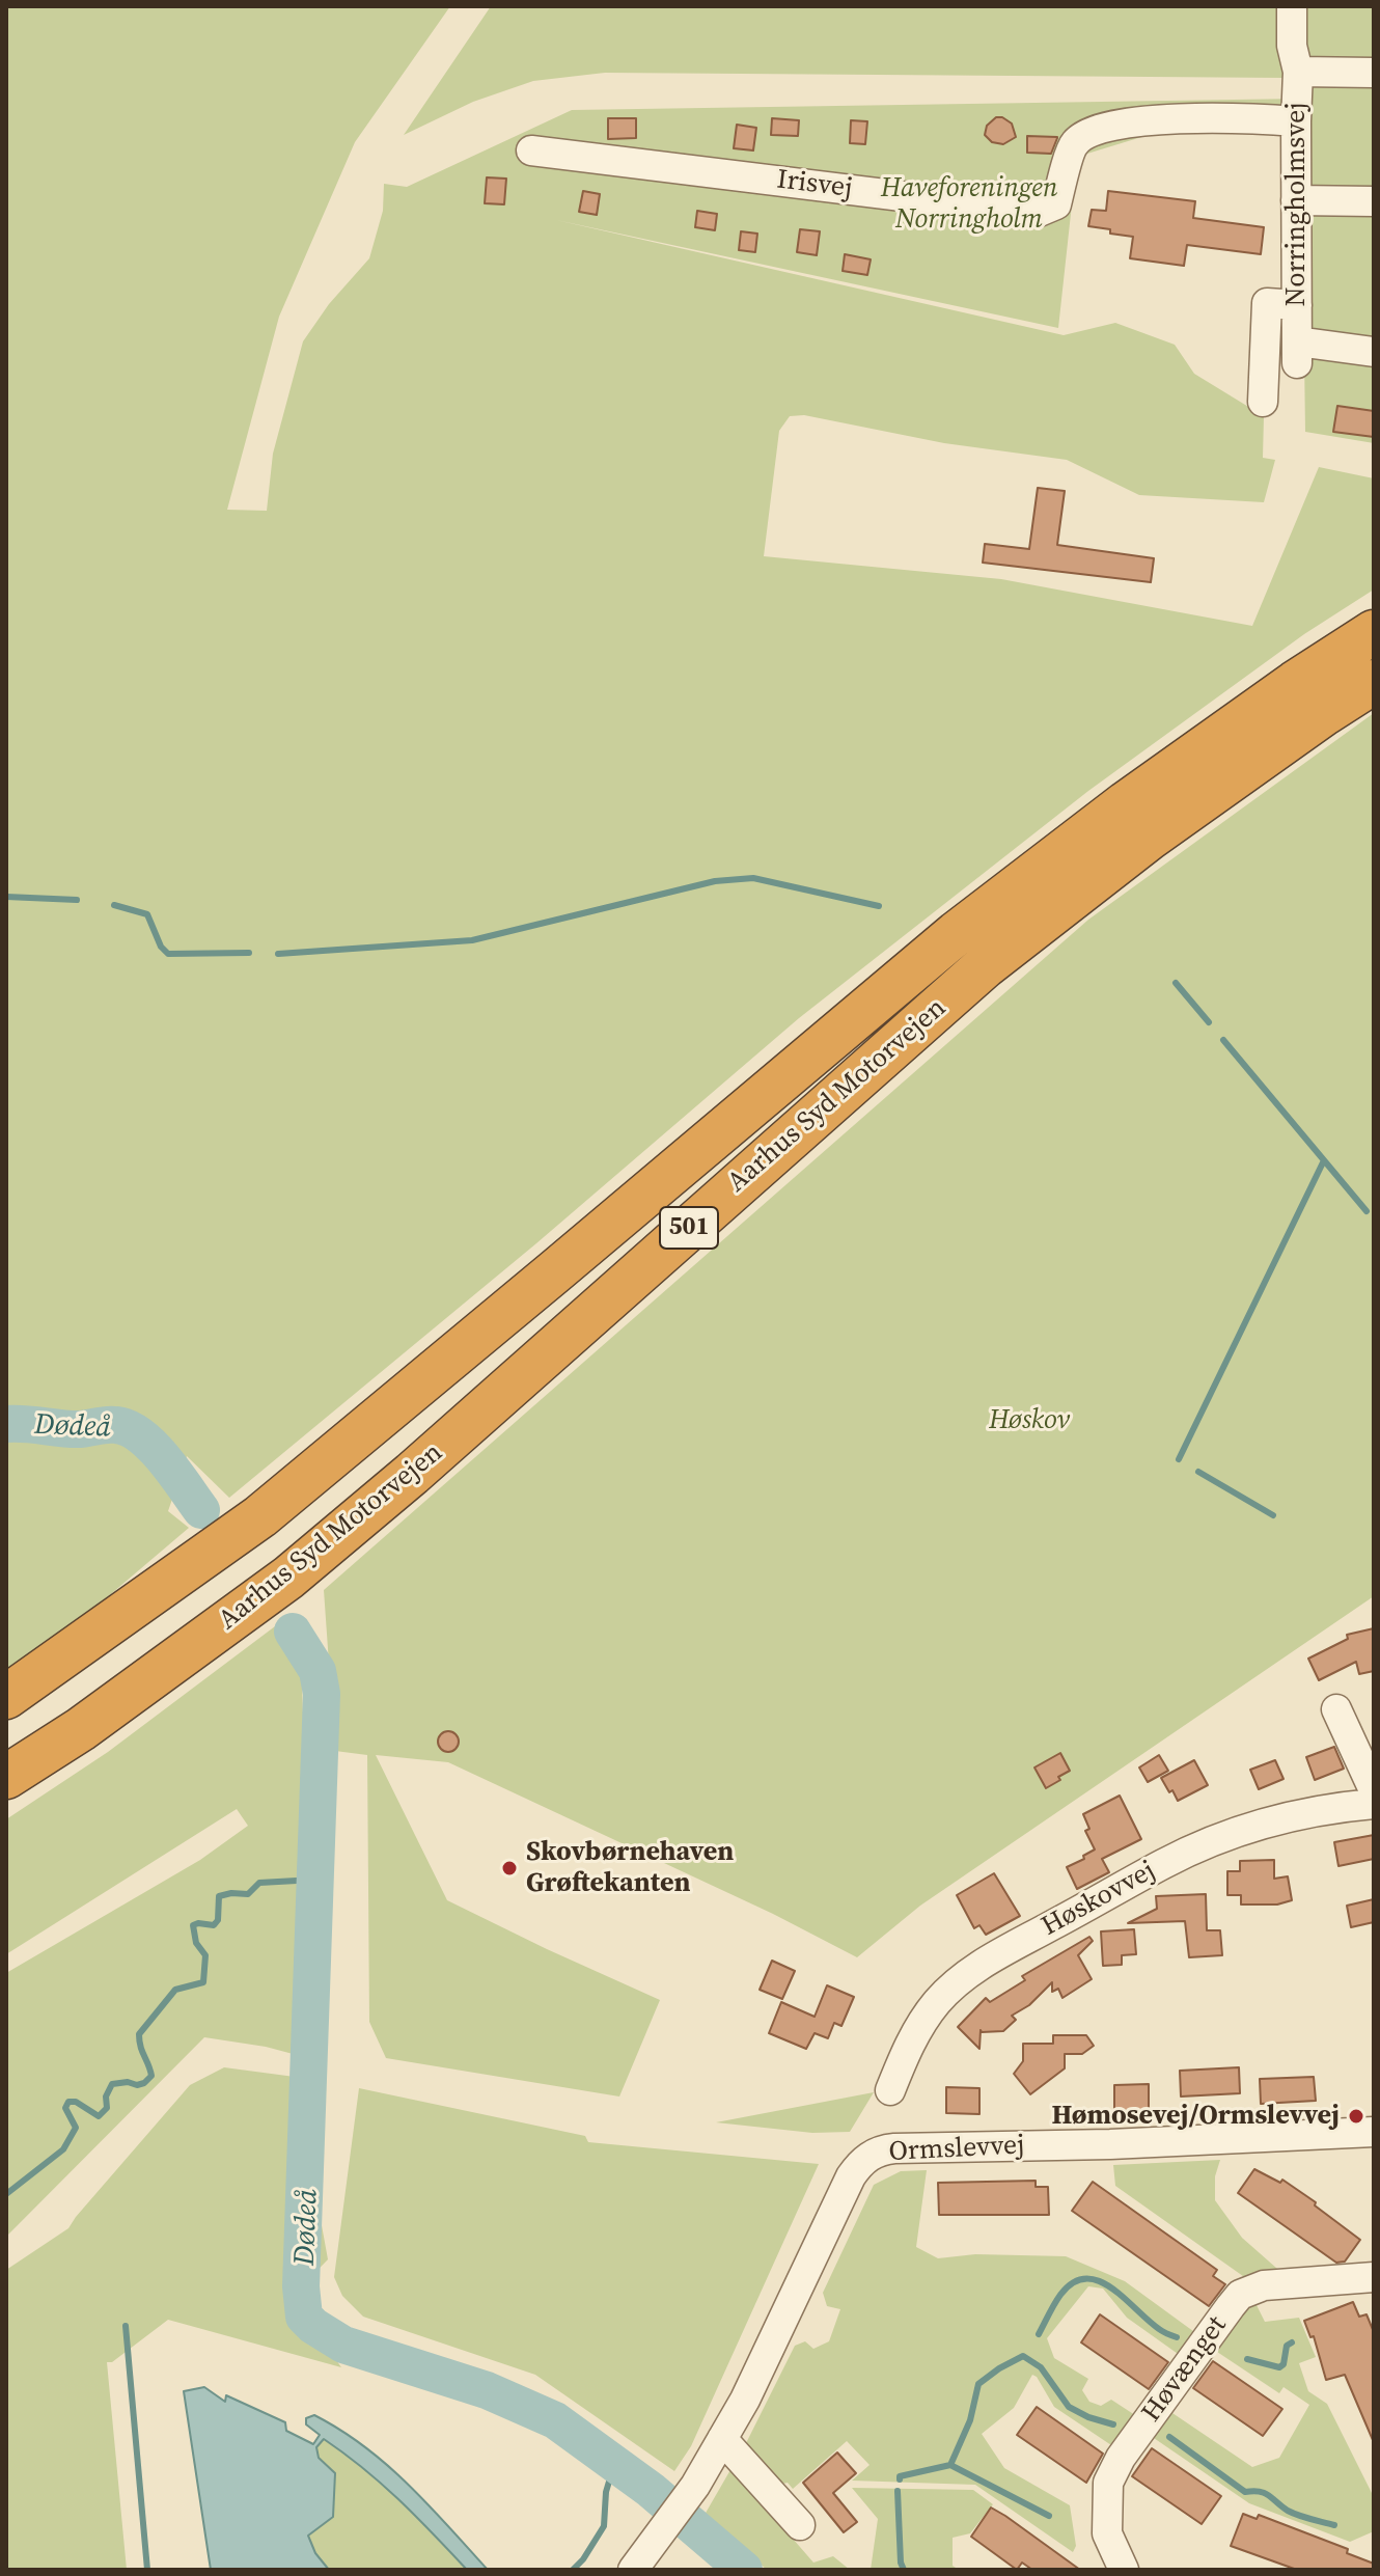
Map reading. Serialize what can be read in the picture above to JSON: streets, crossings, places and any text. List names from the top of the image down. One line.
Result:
{"streets":{"highway":["Aarhus Syd Motorvejen","501"],"street":["Irisvej","Norringholmsvej","Høskovvej","Ormslevvej","Høvænget"]},"crossings":[["Irisvej","Norringholmsvej"]],"water":["Dødeå"],"parks":["Haveforeningen Norringholm","Høskov"],"places":["Skovbørnehaven Grøftekanten","Hømosevej/Ormslevvej"]}
